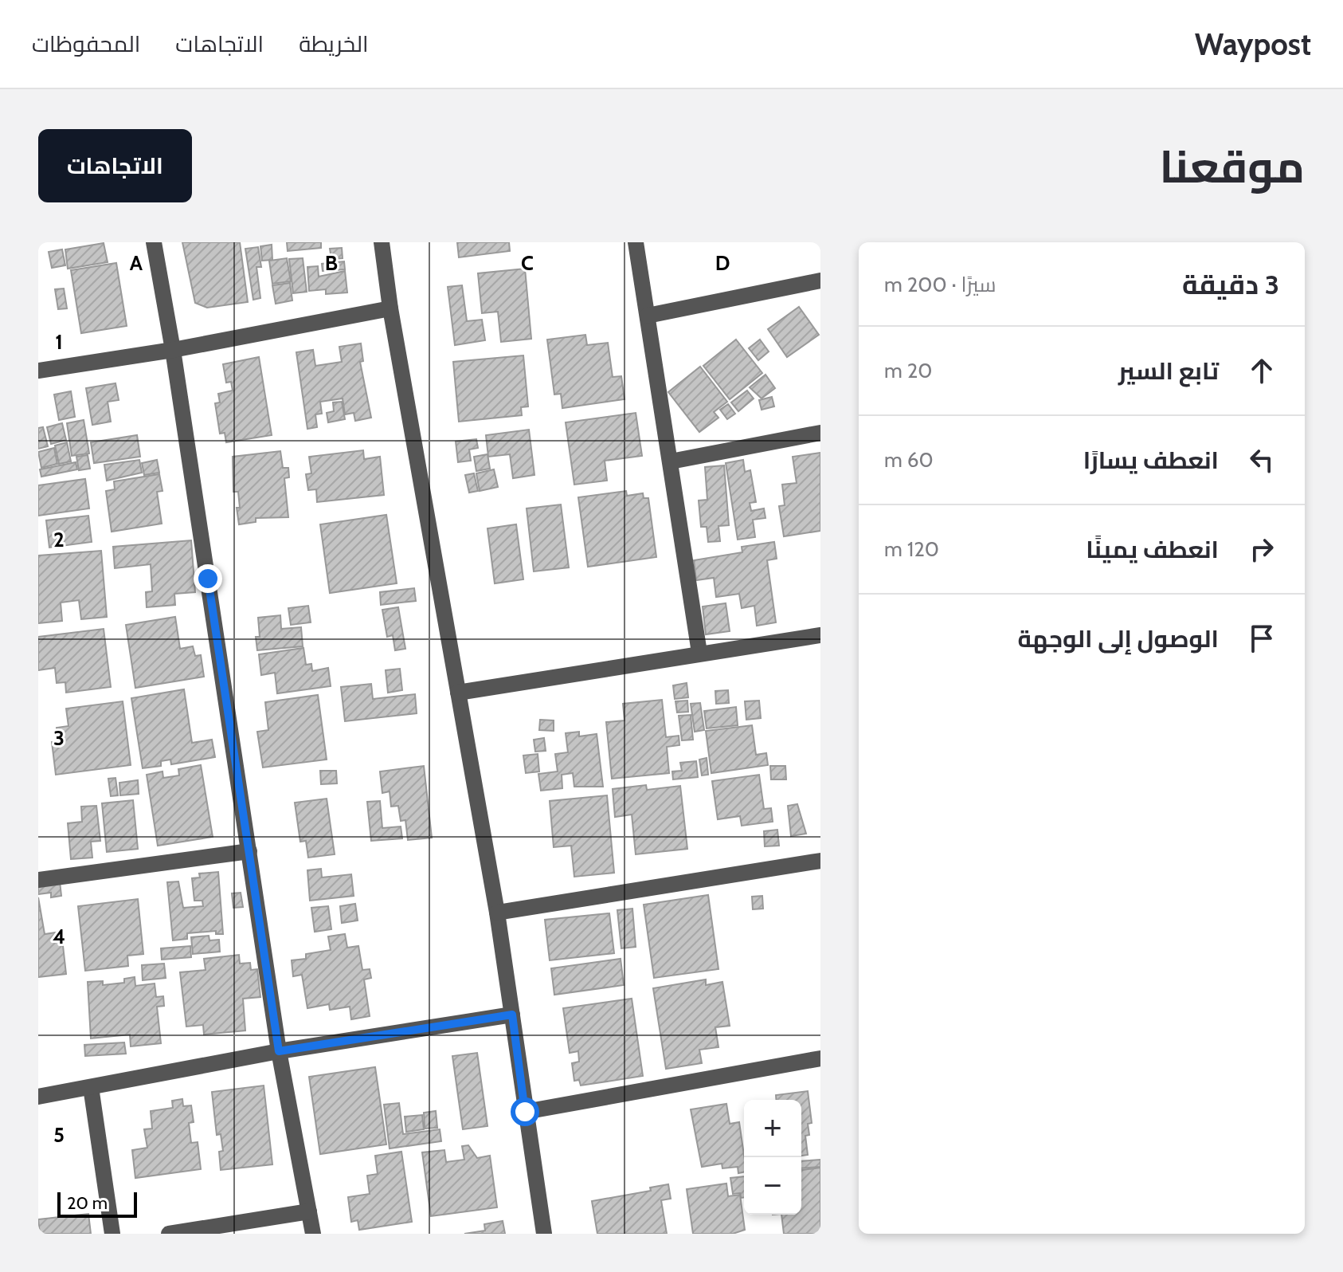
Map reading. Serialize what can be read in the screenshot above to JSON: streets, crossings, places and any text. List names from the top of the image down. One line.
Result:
{"scale_bar":"20 m","page":{"header":"Waypost","nav":["الخريطة","الاتجاهات","المحفوظات"],"title":"موقعنا","buttons":"الاتجاهات","heading":["3 دقيقة","سيرًا · 200 m"],"list":[["تابع السير","20 m"],["انعطف يسارًا","60 m"],["انعطف يمينًا","120 m"],"الوصول إلى الوجهة"],"map_buttons":["+","−"],"scale":"20 m"},"grid":{"columns":["A","B","C","D"],"rows":["1","2","3","4","5"]}}
